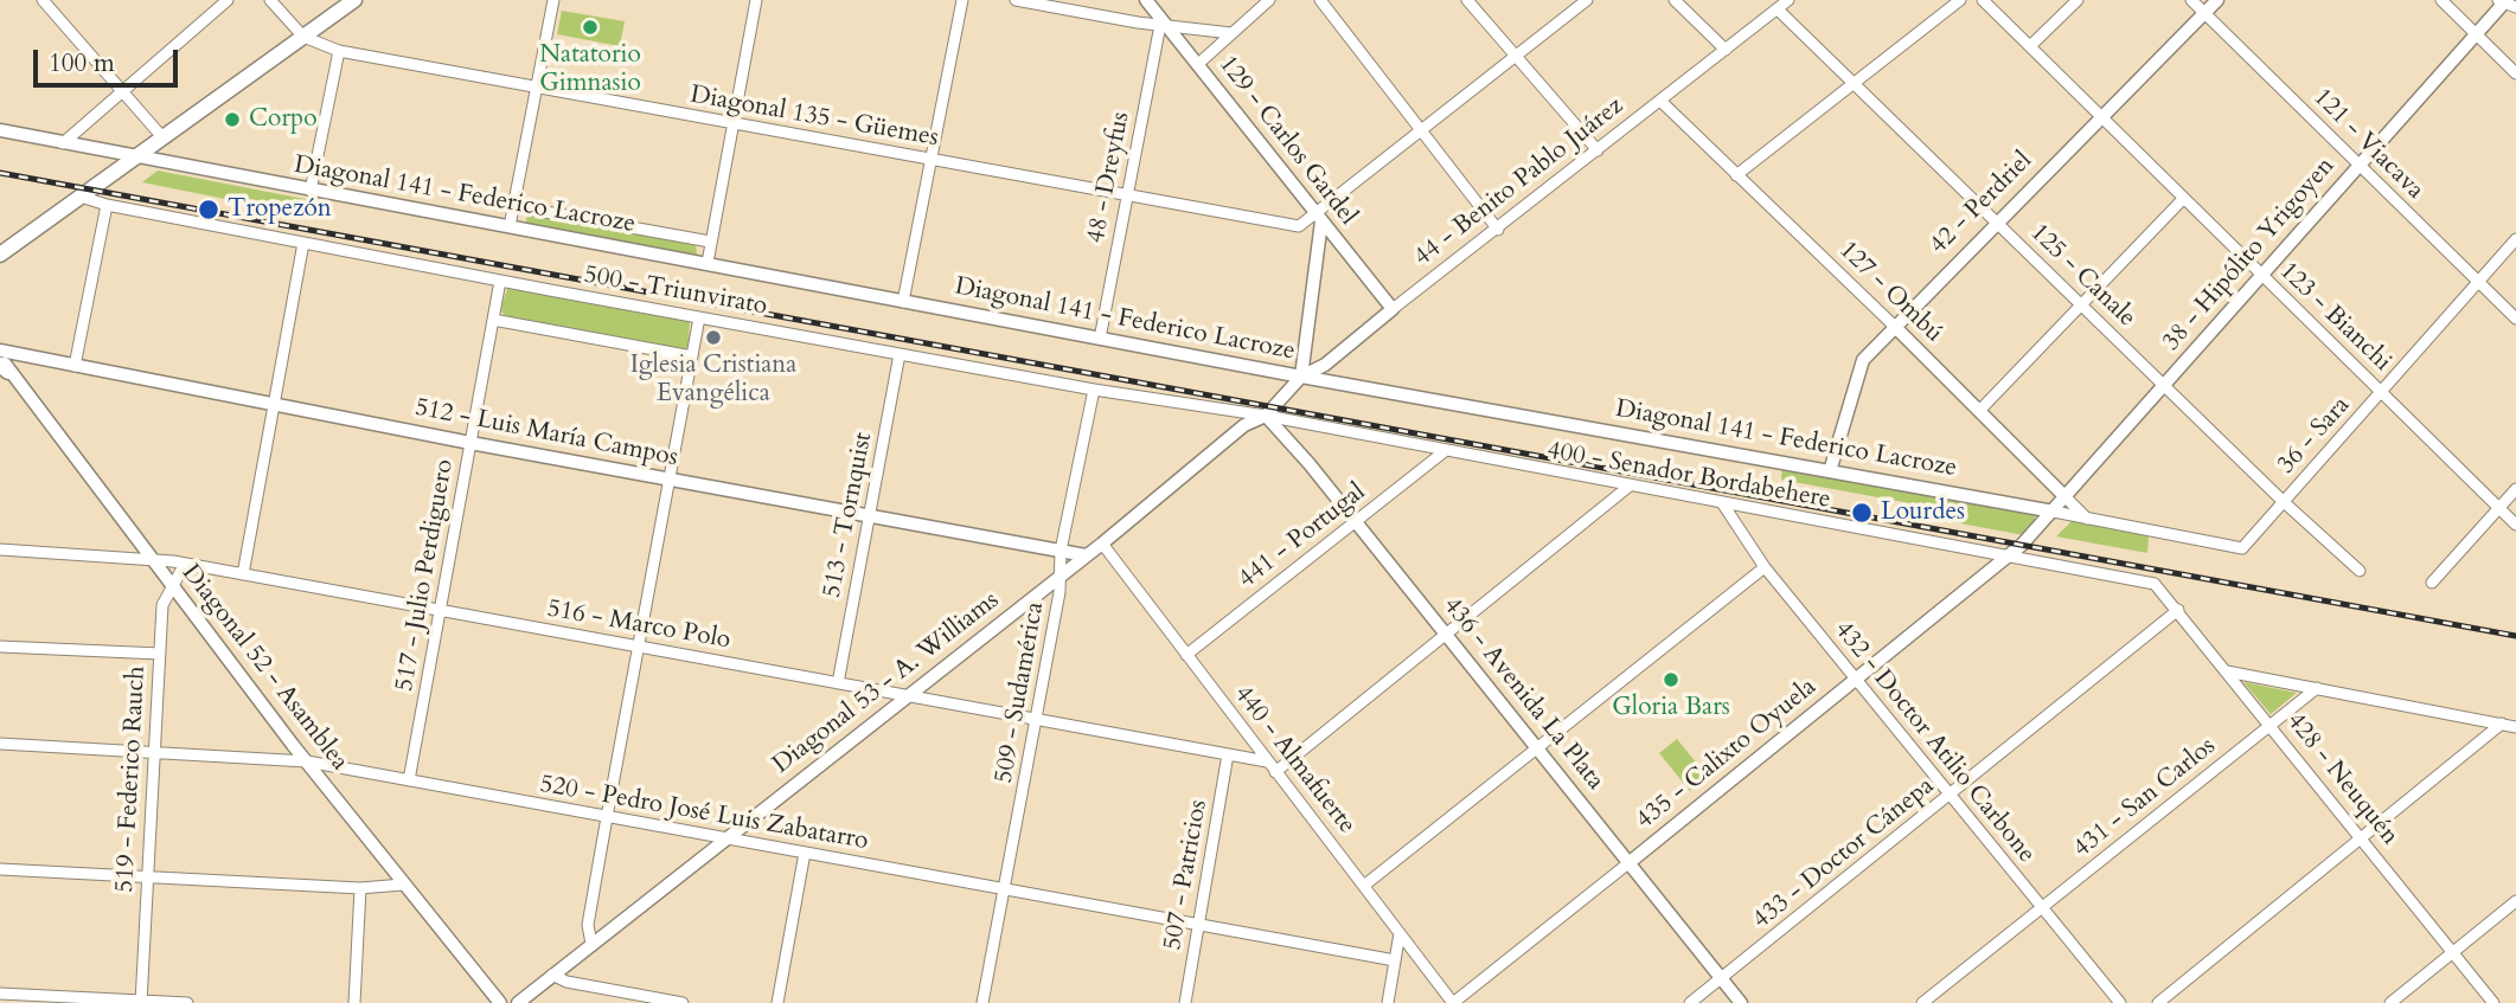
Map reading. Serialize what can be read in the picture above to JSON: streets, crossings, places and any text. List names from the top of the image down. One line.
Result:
{"streets":{"street":["Diagonal 135 - Güemes","129 - Carlos Gardel","121 - Viacava","48 - Dreyfus","44 - Benito Pablo Juárez","Diagonal 141 - Federico Lacroze","42 - Perdriel","38 - Hipólito Yrigoyen","125 - Canale","500 - Triunvirato","127 - Ombú","123 - Bianchi","512 - Luis María Campos","36 - Sara","400 - Senador Bordabehere","513 - Tornquist","441 - Portugal","517 - Julio Perdiguero","516 - Marco Polo","Diagonal 52 - Asamblea","Diagonal 53 - A. Williams","509 - Sudamérica","436 - Avenida La Plata","432 - Doctor Atilio Carbone","435 - Calixto Oyuela","440 - Almafuerte","519 - Federico Rauch","428 - Neuquén","431 - San Carlos","520 - Pedro José Luis Zabatarro","433 - Doctor Cánepa","507 - Patricios"]},"crossings":[["Diagonal 135 - Güemes","129 - Carlos Gardel"],["Diagonal 135 - Güemes","48 - Dreyfus"],["129 - Carlos Gardel","48 - Dreyfus"],["129 - Carlos Gardel","44 - Benito Pablo Juárez"],["121 - Viacava","42 - Perdriel"],["121 - Viacava","38 - Hipólito Yrigoyen"],["121 - Viacava","36 - Sara"],["48 - Dreyfus","Diagonal 141 - Federico Lacroze"],["44 - Benito Pablo Juárez","Diagonal 141 - Federico Lacroze"],["44 - Benito Pablo Juárez","125 - Canale"],["44 - Benito Pablo Juárez","127 - Ombú"],["44 - Benito Pablo Juárez","Diagonal 53 - A. Williams"],["Diagonal 141 - Federico Lacroze","42 - Perdriel"],["Diagonal 141 - Federico Lacroze","38 - Hipólito Yrigoyen"],["Diagonal 141 - Federico Lacroze","127 - Ombú"],["Diagonal 141 - Federico Lacroze","36 - Sara"],["42 - Perdriel","125 - Canale"],["42 - Perdriel","127 - Ombú"],["42 - Perdriel","123 - Bianchi"],["38 - Hipólito Yrigoyen","125 - Canale"],["38 - Hipólito Yrigoyen","127 - Ombú"],["38 - Hipólito Yrigoyen","123 - Bianchi"],["38 - Hipólito Yrigoyen","435 - Calixto Oyuela"],["125 - Canale","36 - Sara"],["500 - Triunvirato","400 - Senador Bordabehere"],["500 - Triunvirato","513 - Tornquist"],["500 - Triunvirato","517 - Julio Perdiguero"],["500 - Triunvirato","Diagonal 53 - A. Williams"],["500 - Triunvirato","509 - Sudamérica"],["500 - Triunvirato","436 - Avenida La Plata"],["123 - Bianchi","36 - Sara"],["512 - Luis María Campos","513 - Tornquist"],["512 - Luis María Campos","517 - Julio Perdiguero"],["512 - Luis María Campos","Diagonal 53 - A. Williams"],["512 - Luis María Campos","509 - Sudamérica"],["400 - Senador Bordabehere","441 - Portugal"],["400 - Senador Bordabehere","Diagonal 53 - A. Williams"],["400 - Senador Bordabehere","436 - Avenida La Plata"],["400 - Senador Bordabehere","432 - Doctor Atilio Carbone"],["400 - Senador Bordabehere","435 - Calixto Oyuela"],["400 - Senador Bordabehere","428 - Neuquén"],["513 - Tornquist","516 - Marco Polo"],["441 - Portugal","436 - Avenida La Plata"],["441 - Portugal","440 - Almafuerte"],["517 - Julio Perdiguero","516 - Marco Polo"],["517 - Julio Perdiguero","520 - Pedro José Luis Zabatarro"],["516 - Marco Polo","Diagonal 52 - Asamblea"],["516 - Marco Polo","Diagonal 53 - A. Williams"],["516 - Marco Polo","509 - Sudamérica"],["516 - Marco Polo","440 - Almafuerte"],["516 - Marco Polo","519 - Federico Rauch"],["516 - Marco Polo","507 - Patricios"],["Diagonal 52 - Asamblea","519 - Federico Rauch"],["Diagonal 52 - Asamblea","520 - Pedro José Luis Zabatarro"],["Diagonal 53 - A. Williams","509 - Sudamérica"],["Diagonal 53 - A. Williams","436 - Avenida La Plata"],["Diagonal 53 - A. Williams","440 - Almafuerte"],["Diagonal 53 - A. Williams","520 - Pedro José Luis Zabatarro"],["509 - Sudamérica","520 - Pedro José Luis Zabatarro"],["436 - Avenida La Plata","435 - Calixto Oyuela"],["436 - Avenida La Plata","433 - Doctor Cánepa"],["432 - Doctor Atilio Carbone","435 - Calixto Oyuela"],["432 - Doctor Atilio Carbone","431 - San Carlos"],["432 - Doctor Atilio Carbone","433 - Doctor Cánepa"],["435 - Calixto Oyuela","440 - Almafuerte"],["519 - Federico Rauch","520 - Pedro José Luis Zabatarro"],["428 - Neuquén","431 - San Carlos"],["428 - Neuquén","433 - Doctor Cánepa"],["520 - Pedro José Luis Zabatarro","507 - Patricios"]],"places":["Natatorio Gimnasio","Corpo","Tropezón","Iglesia Cristiana Evangélica","Lourdes","Gloria Bars"],"scale_bar":"100 m"}
